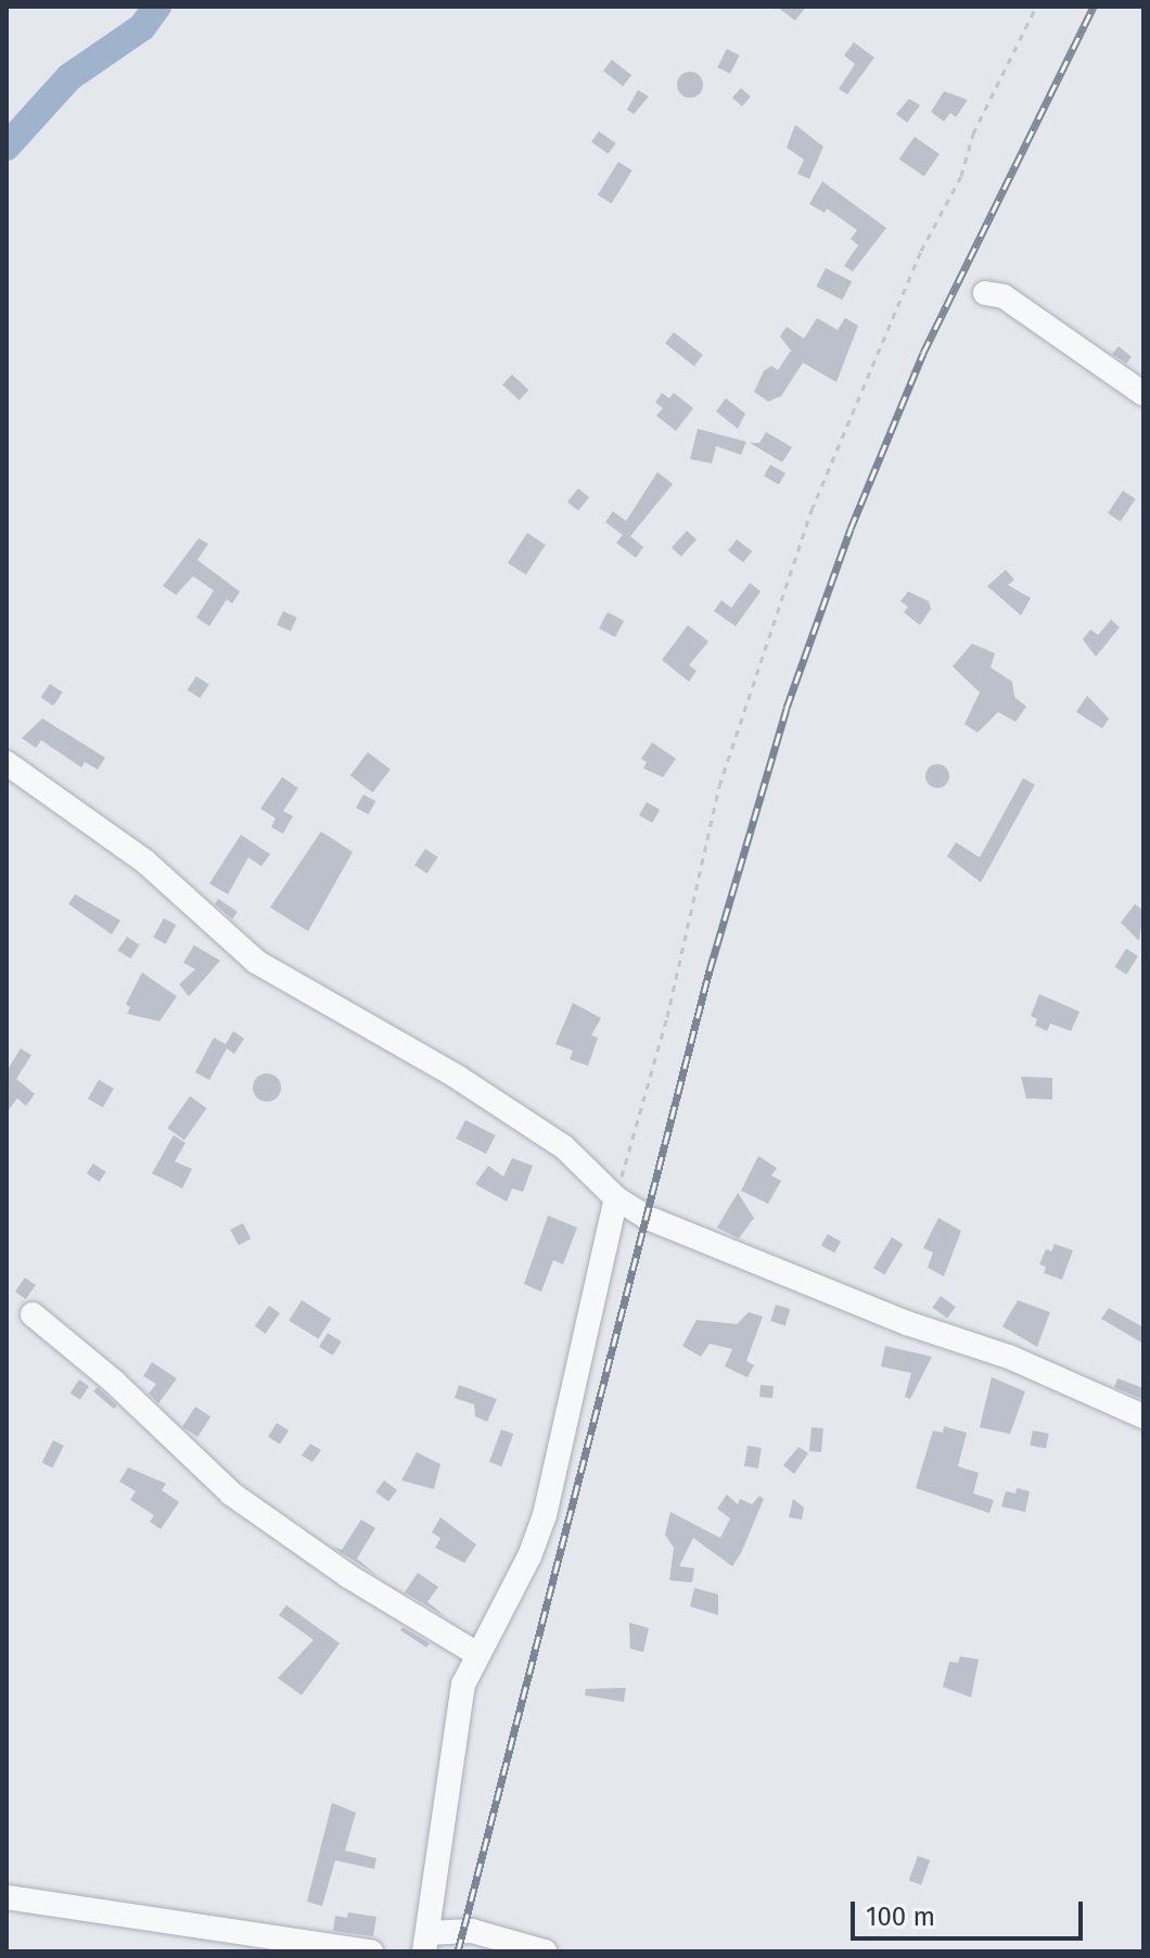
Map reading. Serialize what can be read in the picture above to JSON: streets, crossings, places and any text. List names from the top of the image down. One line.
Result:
{"scale_bar":"100 m"}
